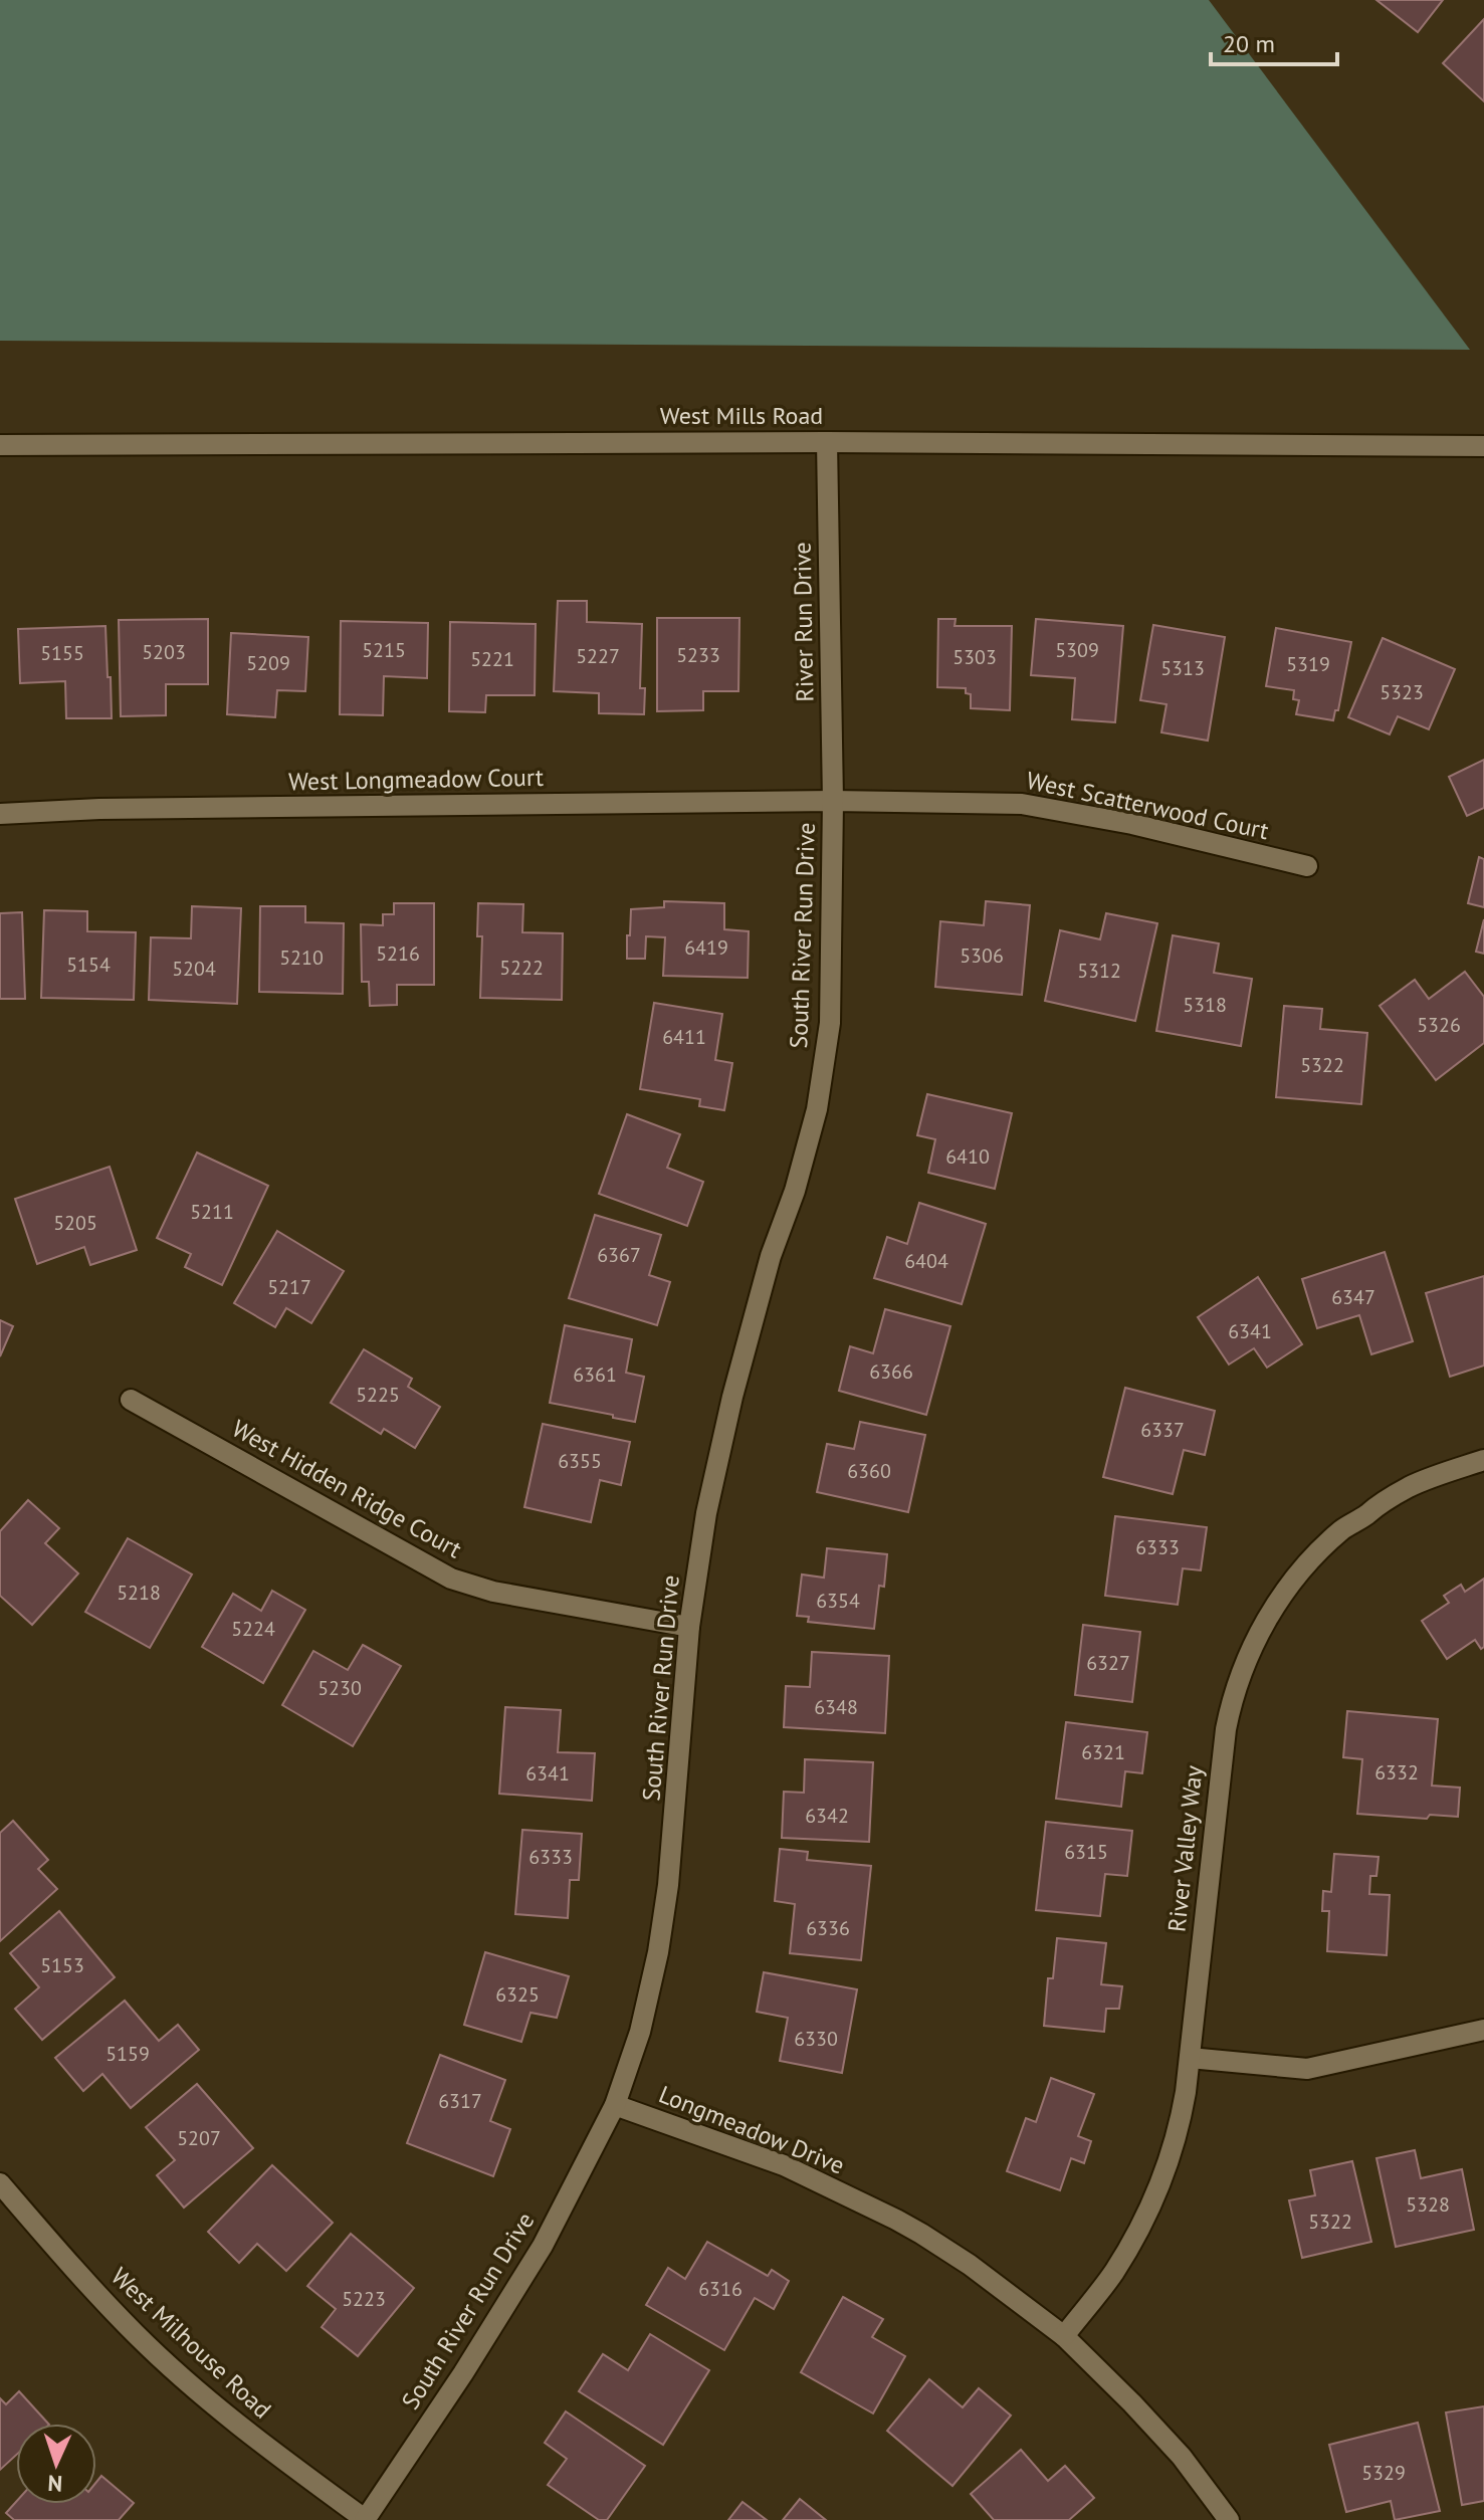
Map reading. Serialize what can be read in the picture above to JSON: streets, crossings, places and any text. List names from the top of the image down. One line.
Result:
{"streets":{"street":["West Mills Road","River Run Drive","West Longmeadow Court","West Scatterwood Court","South River Run Drive","West Hidden Ridge Court","River Valley Way","Longmeadow Drive","West Milhouse Road"]},"crossings":[["West Mills Road","River Run Drive"],["River Run Drive","West Longmeadow Court"],["River Run Drive","West Scatterwood Court"],["River Run Drive","South River Run Drive"],["West Longmeadow Court","West Scatterwood Court"],["West Longmeadow Court","South River Run Drive"],["West Scatterwood Court","South River Run Drive"],["South River Run Drive","West Hidden Ridge Court"],["South River Run Drive","Longmeadow Drive"],["South River Run Drive","West Milhouse Road"],["River Valley Way","Longmeadow Drive"]],"house_numbers":["5215","5309","5203","5155","5233","5227","5303","5221","5209","5319","5313","5323","6419","5216","5306","5210","5154","5222","5204","5312","5318","5326","6411","5322","6410","5211","5205","6367","6404","5217","6347","6341","6366","6361","5225","6337","6355","6360","6333","5218","6354","5224","6327","5230","6348","6321","6332","6341","6342","6315","6333","6336","5153","6325","6330","5159","6317","5207","5328","5322","6316","5223","5329"],"scale_bar":"20 m","north":"bottom"}
